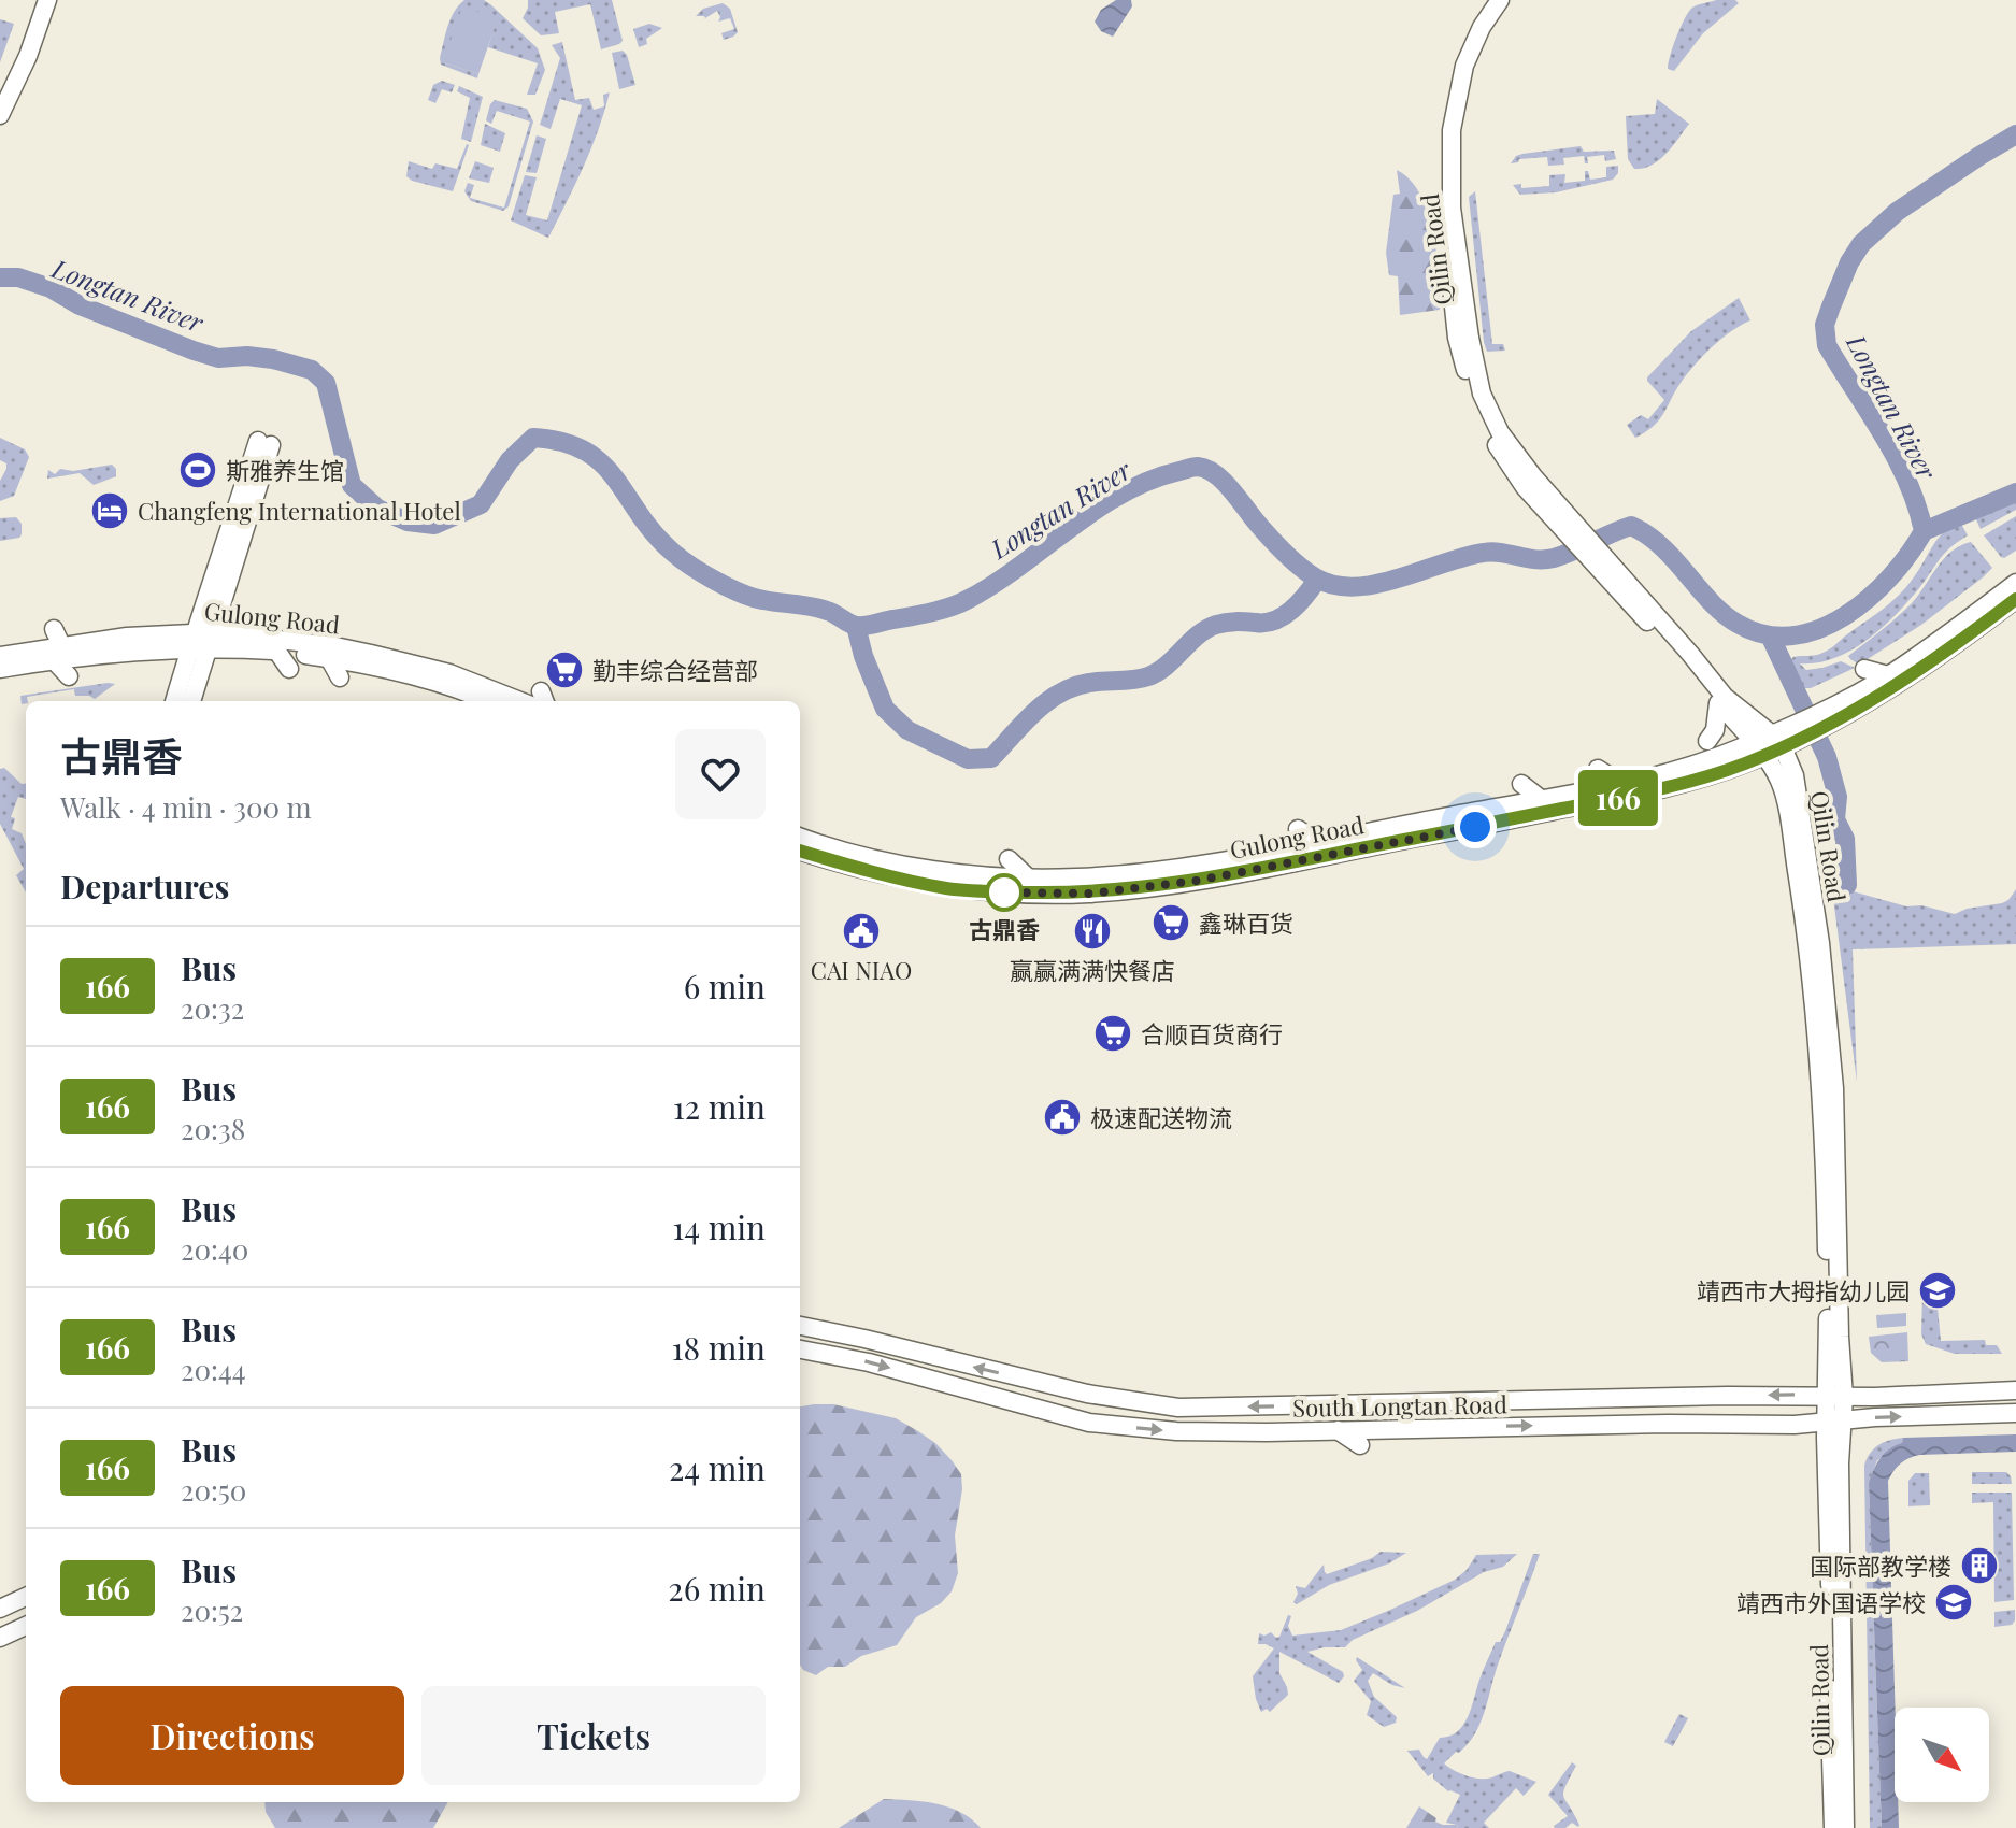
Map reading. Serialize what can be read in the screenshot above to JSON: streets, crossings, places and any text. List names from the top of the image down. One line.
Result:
{"streets":{"main road":["Qilin Road","Gulong Road","South Longtan Road"]},"crossings":[["Qilin Road","Gulong Road"],["Qilin Road","South Longtan Road"]],"water":["Longtan River"],"places":{"sports":["斯雅养生馆"],"hotel":["Changfeng International Hotel"],"supermarket":["勤丰综合经营部","鑫琳百货","合顺百货商行"],"other":["古鼎香"],"public building":["CAI NIAO","极速配送物流"],"restaurant":["赢赢满满快餐店"],"school or university":["靖西市大拇指幼儿园","靖西市外国语学校"],"building":["国际部教学楼"]},"lines":["bus line 166"],"north":"bottom right","page":{"on_map":"166","heading":[["古鼎香","Walk · 4 min · 300 m"],"Departures"],"list":[{"mark":"166","name":"Bus","note":"20:32","value":"6 min"},{"mark":"166","name":"Bus","note":"20:38","value":"12 min"},{"mark":"166","name":"Bus","note":"20:40","value":"14 min"},{"mark":"166","name":"Bus","note":"20:44","value":"18 min"},{"mark":"166","name":"Bus","note":"20:50","value":"24 min"},{"mark":"166","name":"Bus","note":"20:52","value":"26 min"}],"buttons":["Directions","Tickets"]}}
